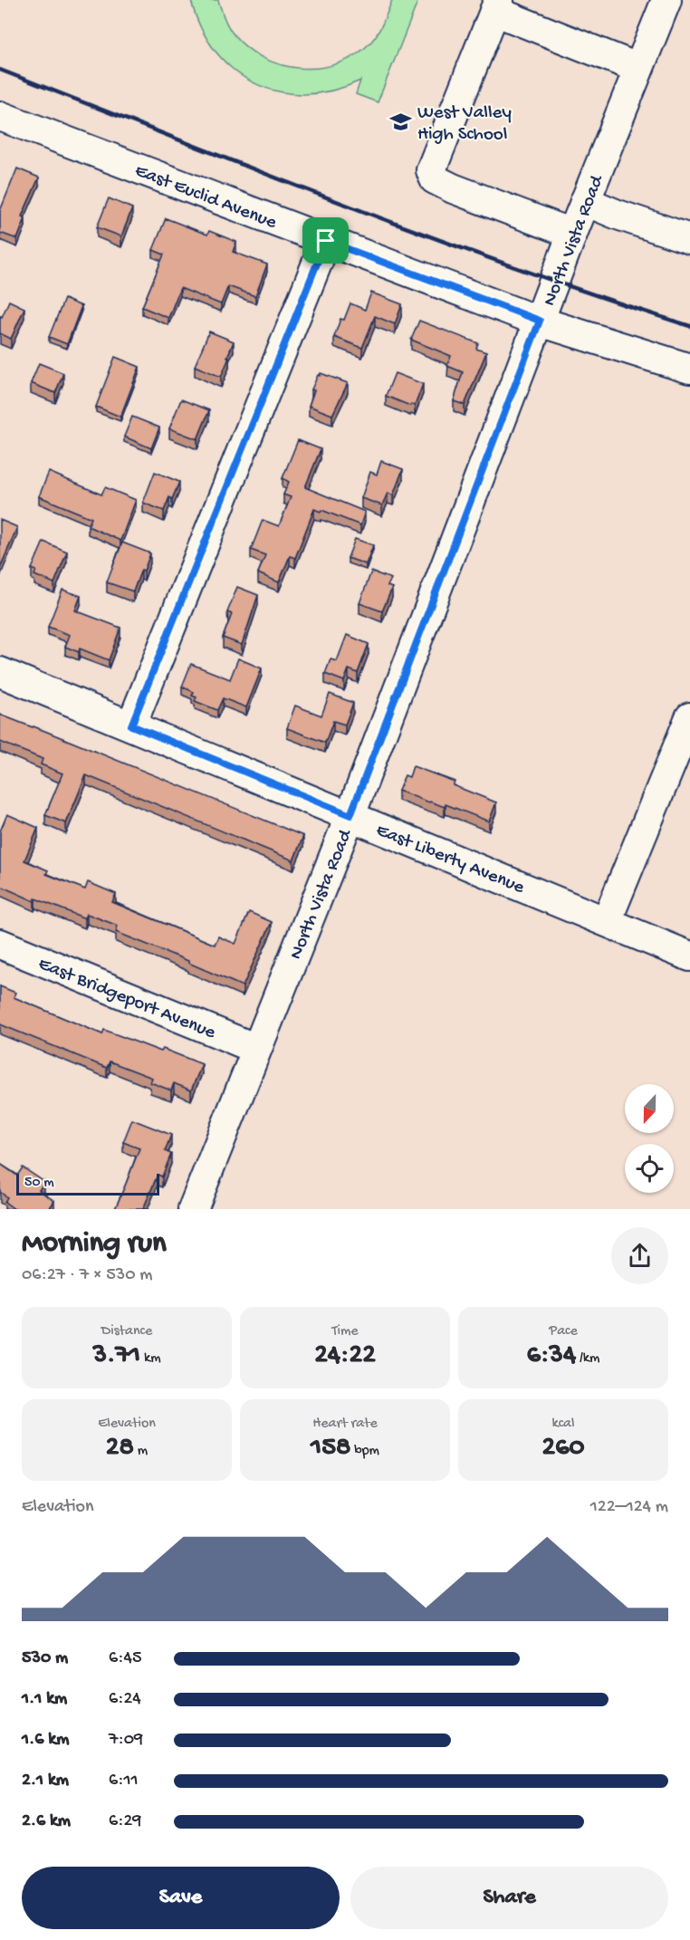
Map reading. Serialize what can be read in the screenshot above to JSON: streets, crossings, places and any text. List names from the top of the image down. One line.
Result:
{"streets":{"street":["East Euclid Avenue","North Vista Road","East Liberty Avenue","East Bridgeport Avenue"]},"crossings":[["East Euclid Avenue","North Vista Road"],["North Vista Road","East Liberty Avenue"],["North Vista Road","East Bridgeport Avenue"]],"places":{"school or university":["West Valley High School"]},"scale_bar":"50 m","north":"bottom","page":{"scale":"50 m","heading":["Morning run","06:27 · 7 × 530 m"],"stats":[["Distance","3.71 km"],["Time","24:22"],["Pace","6:34 /km"],["Elevation","28 m"],["Heart rate","158 bpm"],["kcal","260"]],"chart":["Elevation","122–124 m"],"list":[{"name":"530 m","note":"6:45"},{"name":"1.1 km","note":"6:24"},{"name":"1.6 km","note":"7:09"},{"name":"2.1 km","note":"6:11"},{"name":"2.6 km","note":"6:29"}],"buttons":["Save","Share"]}}
